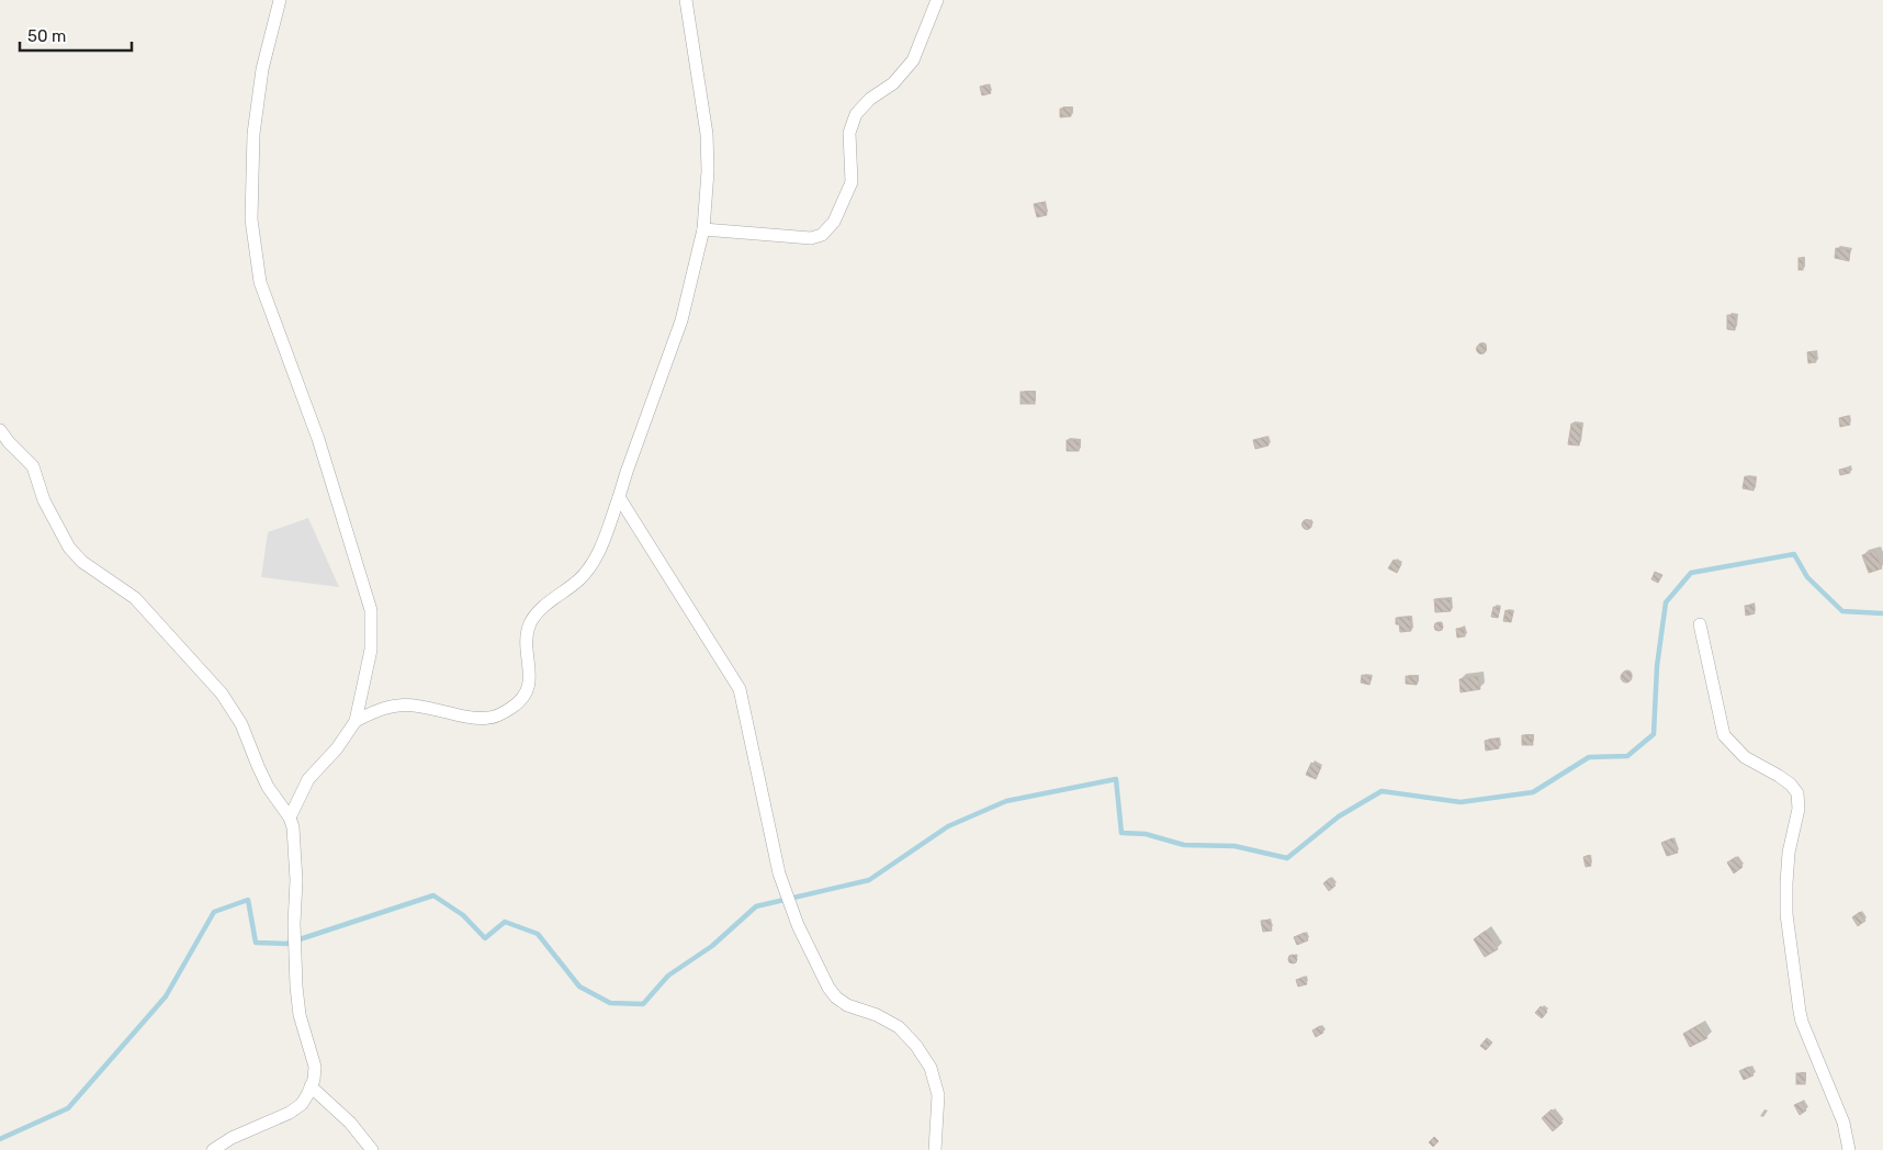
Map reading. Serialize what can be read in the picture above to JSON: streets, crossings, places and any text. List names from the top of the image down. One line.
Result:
{"scale_bar":"50 m"}
